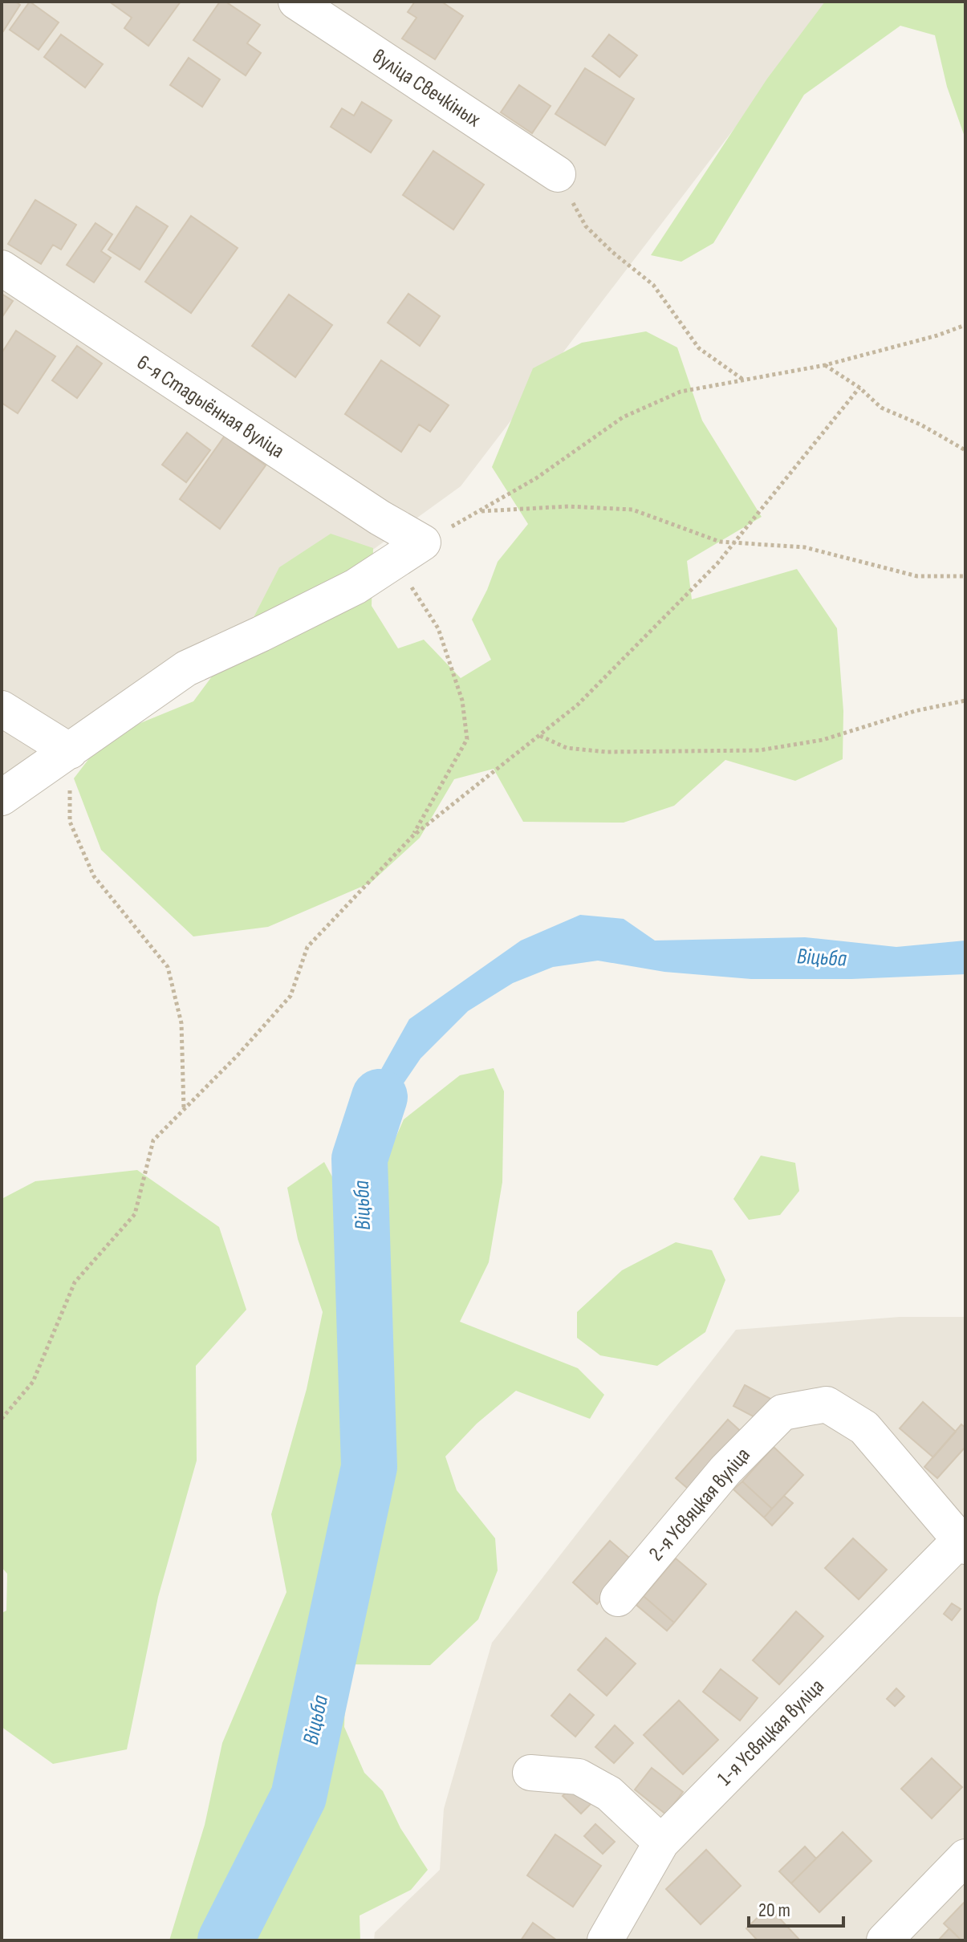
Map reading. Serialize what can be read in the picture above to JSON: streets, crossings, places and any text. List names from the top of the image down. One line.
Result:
{"streets":{"street":["вуліца Свечкіных","6-я Стадыённая вуліца","2-я Усвяцкая вуліца","1-я Усвяцкая вуліца"]},"crossings":[["2-я Усвяцкая вуліца","1-я Усвяцкая вуліца"]],"water":["Віцьба"],"scale_bar":"20 m"}
